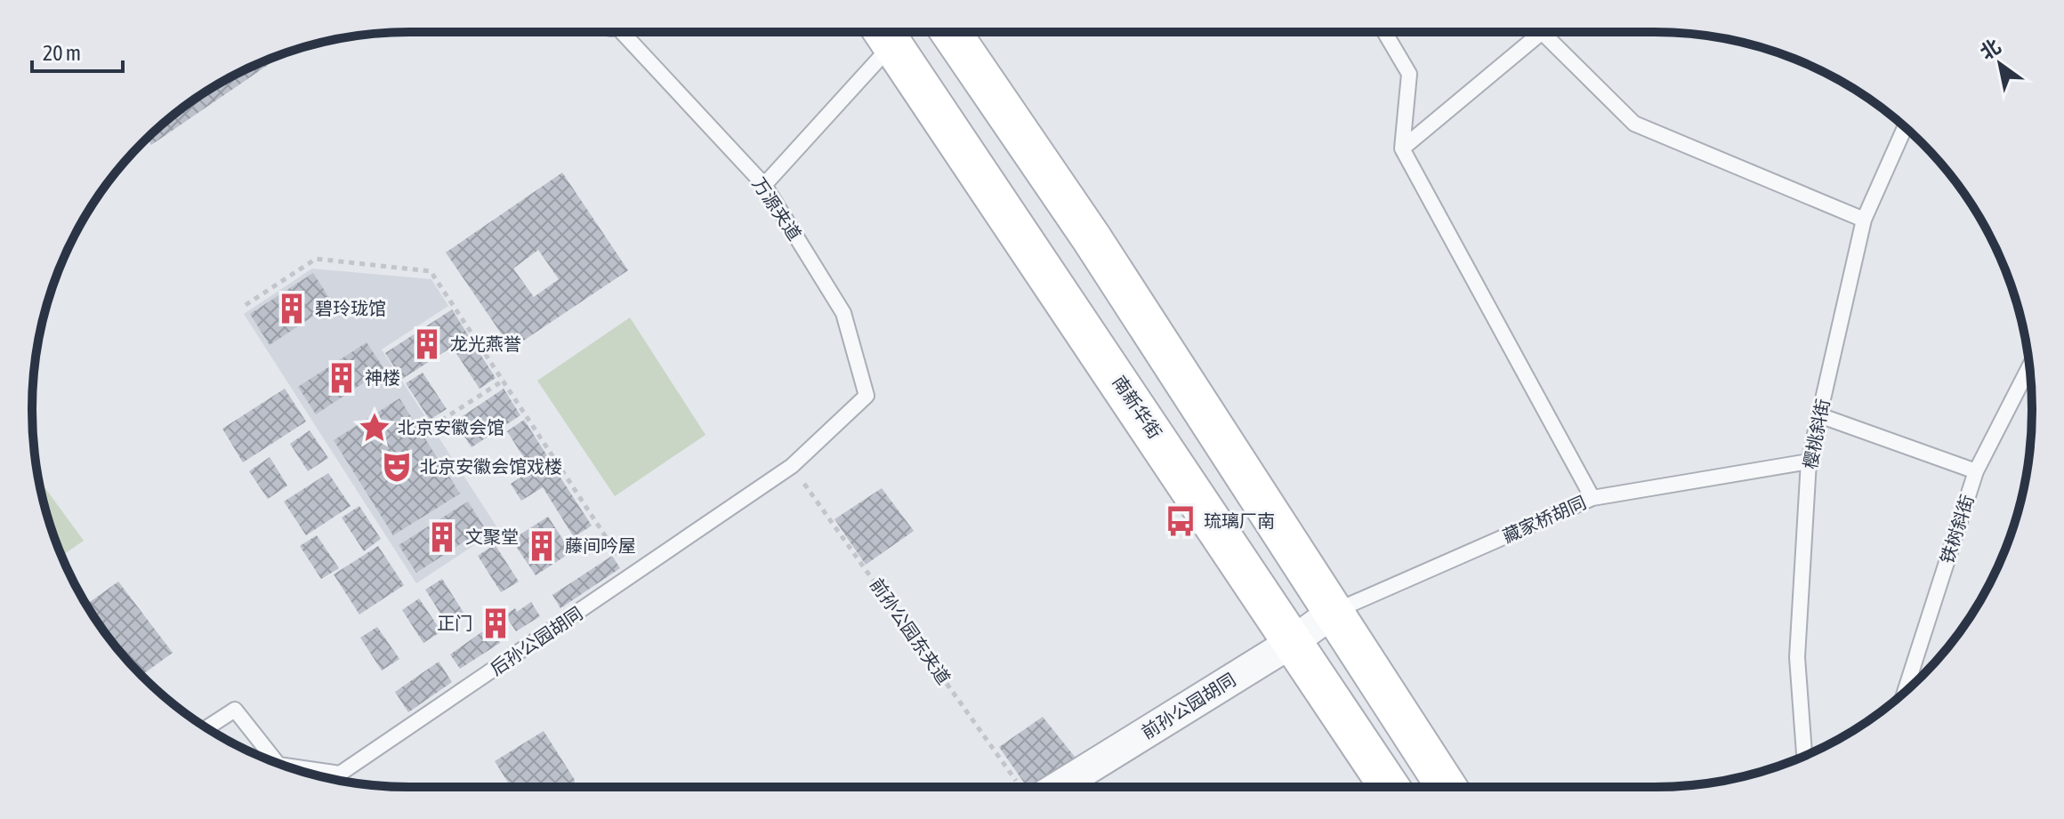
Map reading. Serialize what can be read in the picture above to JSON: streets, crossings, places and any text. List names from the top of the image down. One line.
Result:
{"streets":{"main road":["南新华街"],"street":["前孙公园胡同"],"lane":["万源夹道","樱桃斜街","藏家桥胡同","铁树斜街","后孙公园胡同"],"path":["前孙公园东夹道"]},"crossings":[["万源夹道","后孙公园胡同"],["南新华街","前孙公园胡同"],["樱桃斜街","藏家桥胡同"],["藏家桥胡同","前孙公园胡同"],["前孙公园东夹道","后孙公园胡同"]],"places":{"building":["碧玲珑馆","龙光燕誉","神楼","文聚堂","藤间吟屋","正门"],"place":["北京安徽会馆"],"theatre":["北京安徽会馆戏楼"],"bus stop":["琉璃厂南"]},"scale_bar":"20 m","north":"top left"}
